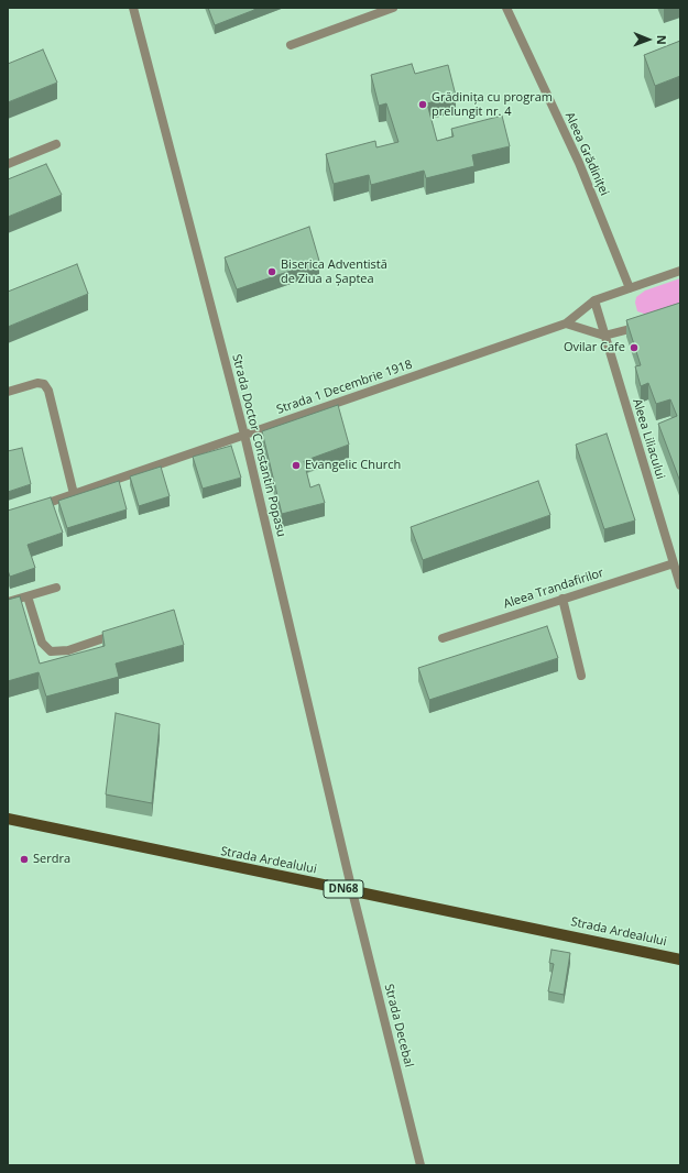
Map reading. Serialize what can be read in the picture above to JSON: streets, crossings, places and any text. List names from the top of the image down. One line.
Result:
{"streets":{"main road":["Strada Ardealului","DN68"],"street":["Aleea Grădiniței","Strada 1 Decembrie 1918","Aleea Liliacului","Strada Doctor Constantin Popasu","Aleea Trandafirilor","Strada Decebal"]},"crossings":[["Aleea Grădiniței","Strada 1 Decembrie 1918"],["Strada 1 Decembrie 1918","Aleea Liliacului"],["Strada 1 Decembrie 1918","Strada Doctor Constantin Popasu"],["Aleea Liliacului","Aleea Trandafirilor"],["Strada Doctor Constantin Popasu","Strada Ardealului"],["Strada Doctor Constantin Popasu","Strada Decebal"],["Strada Ardealului","Strada Decebal"]],"places":["Grădinița cu program prelungit nr. 4","Biserica Adventistă de Ziua a Șaptea","Ovilar Cafe","Evangelic Church","Serdra"],"north":"right"}
